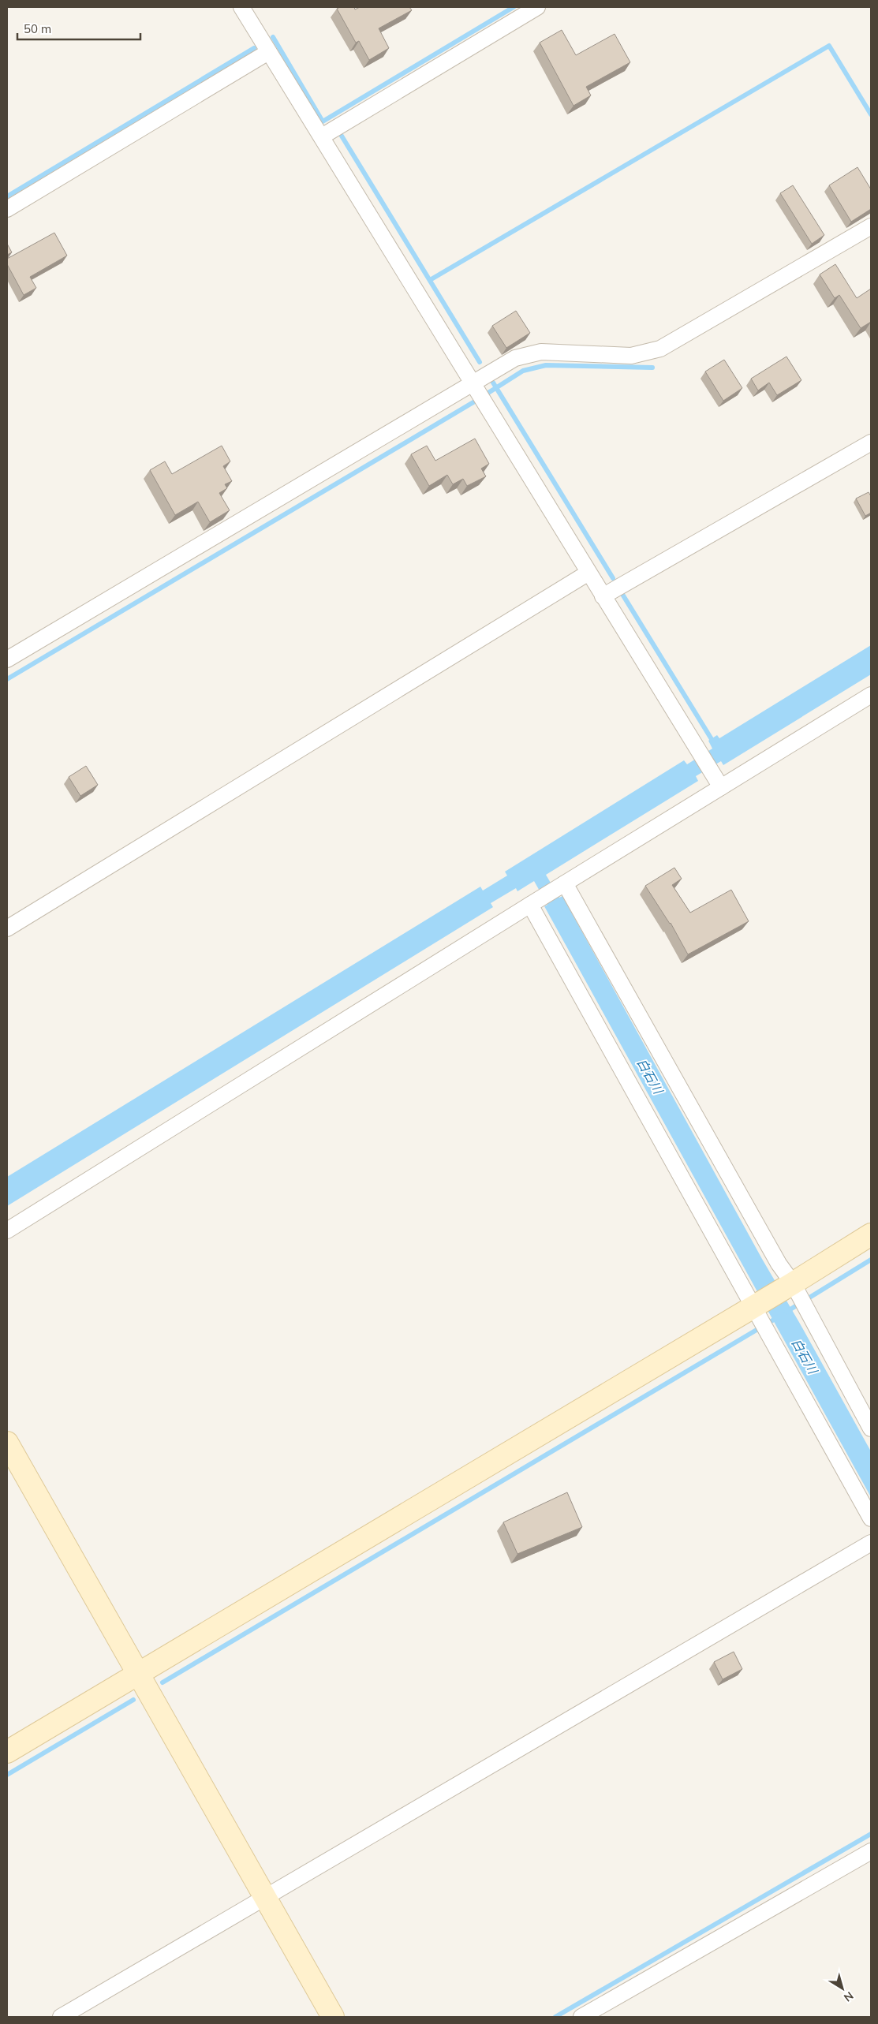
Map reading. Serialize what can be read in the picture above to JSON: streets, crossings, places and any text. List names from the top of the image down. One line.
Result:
{"water":["白石川"],"scale_bar":"50 m","north":"bottom right"}
